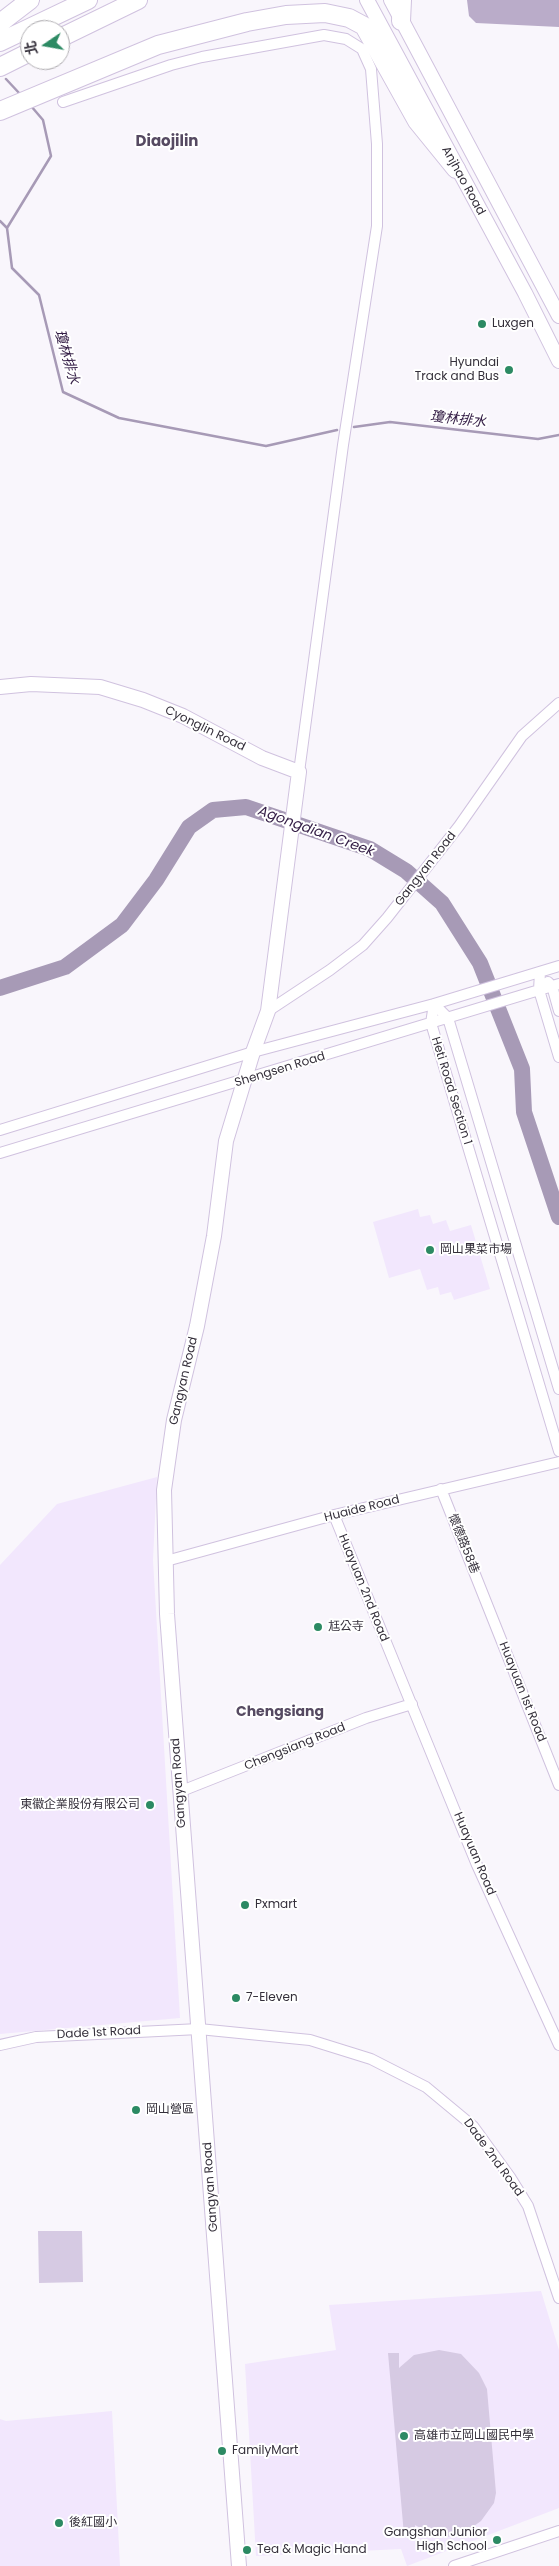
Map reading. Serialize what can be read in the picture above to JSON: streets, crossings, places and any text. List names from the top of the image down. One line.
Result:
{"streets":{"street":["Anjhao Road","Cyonglin Road","Gangyan Road","Shengsen Road","Heti Road Section 1","Huaide Road","懷德路58巷","Huayuan 2nd Road","Huayuan 1st Road","Chengsiang Road","Huayuan Road","Dade 1st Road","Dade 2nd Road"]},"crossings":[["Cyonglin Road","Gangyan Road"],["Gangyan Road","Shengsen Road"],["Gangyan Road","Huaide Road"],["Gangyan Road","Chengsiang Road"],["Gangyan Road","Dade 1st Road"],["Gangyan Road","Dade 2nd Road"],["Shengsen Road","Heti Road Section 1"],["Huaide Road","懷德路58巷"],["Huaide Road","Huayuan 2nd Road"],["懷德路58巷","Huayuan 1st Road"],["Huayuan 2nd Road","Huayuan Road"],["Chengsiang Road","Huayuan Road"],["Dade 1st Road","Dade 2nd Road"]],"districts":["Diaojilin","Chengsiang"],"water":["瓊林排水","Agongdian Creek"],"places":["Luxgen","Hyundai Track and Bus","岡山果菜市場","尪公寺","東徽企業股份有限公司","Pxmart","7-Eleven","岡山營區","高雄市立岡山國民中學","FamilyMart","後紅國小","Gangshan Junior High School","Tea & Magic Hand"],"north":"left"}
